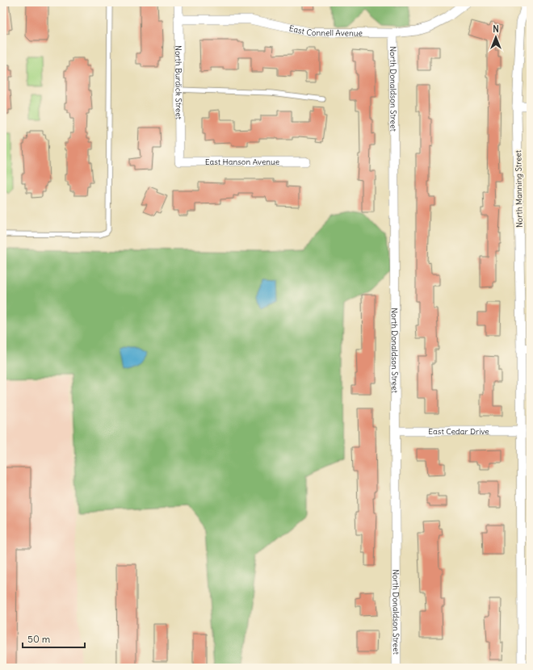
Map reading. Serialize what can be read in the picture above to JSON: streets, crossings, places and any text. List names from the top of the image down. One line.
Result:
{"streets":{"street":["East Connell Avenue","North Burdick Street","North Donaldson Street","East Hanson Avenue","North Manning Street","East Cedar Drive"]},"crossings":[["East Connell Avenue","North Burdick Street"],["East Connell Avenue","North Donaldson Street"],["North Burdick Street","East Hanson Avenue"],["North Donaldson Street","East Cedar Drive"],["North Manning Street","East Cedar Drive"]],"scale_bar":"50 m","north":"top"}
